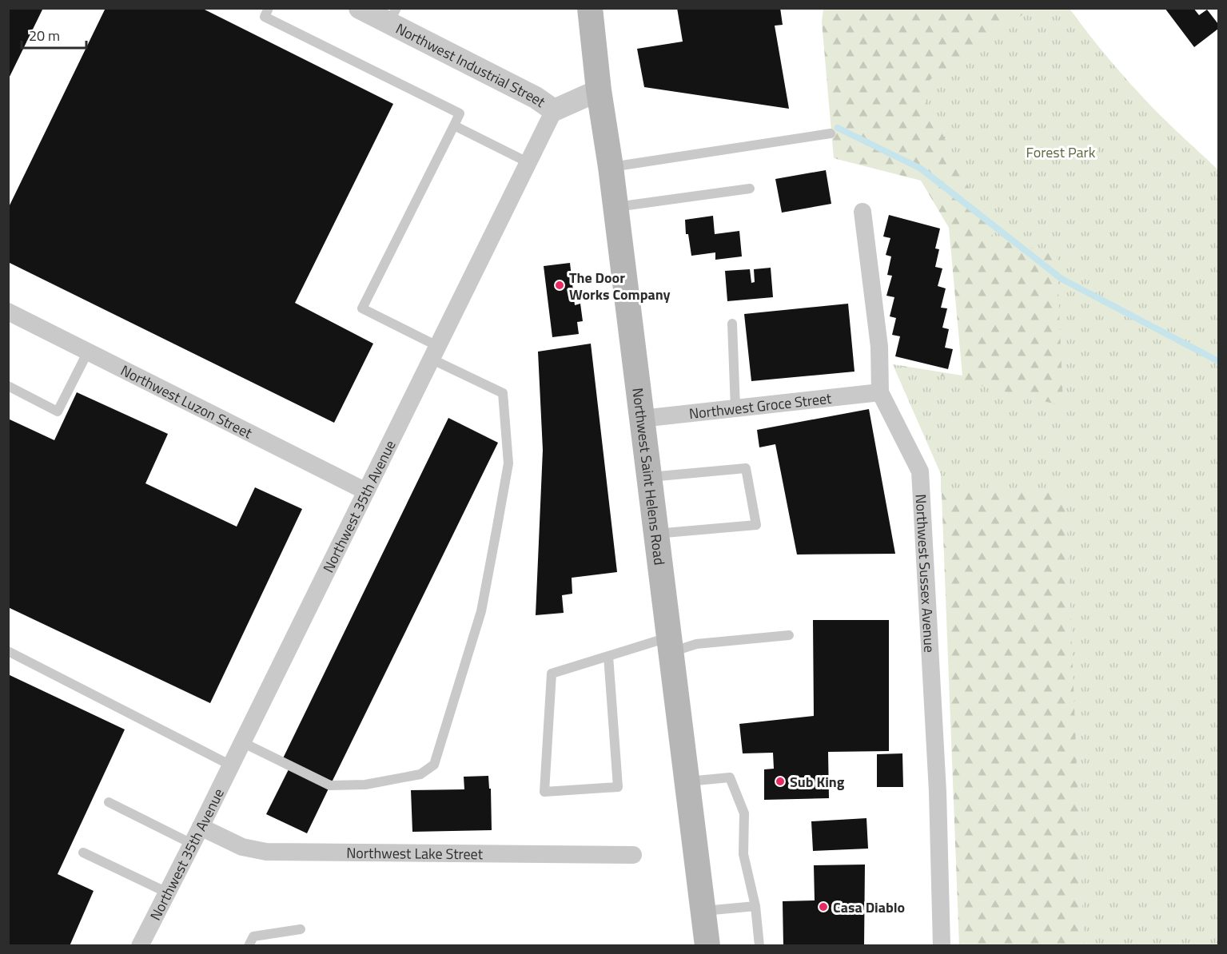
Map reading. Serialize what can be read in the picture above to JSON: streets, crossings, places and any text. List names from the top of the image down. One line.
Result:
{"streets":{"main road":["Northwest Saint Helens Road"],"street":["Northwest Industrial Street","Northwest Luzon Street","Northwest Groce Street","Northwest 35th Avenue","Northwest Sussex Avenue","Northwest Lake Street"]},"crossings":[["Northwest Industrial Street","Northwest 35th Avenue"],["Northwest Luzon Street","Northwest 35th Avenue"],["Northwest Groce Street","Northwest Saint Helens Road"],["Northwest Groce Street","Northwest Sussex Avenue"],["Northwest 35th Avenue","Northwest Lake Street"]],"parks":["Forest Park"],"places":["The Door Works Company","Sub King","Casa Diablo"],"scale_bar":"20 m"}
